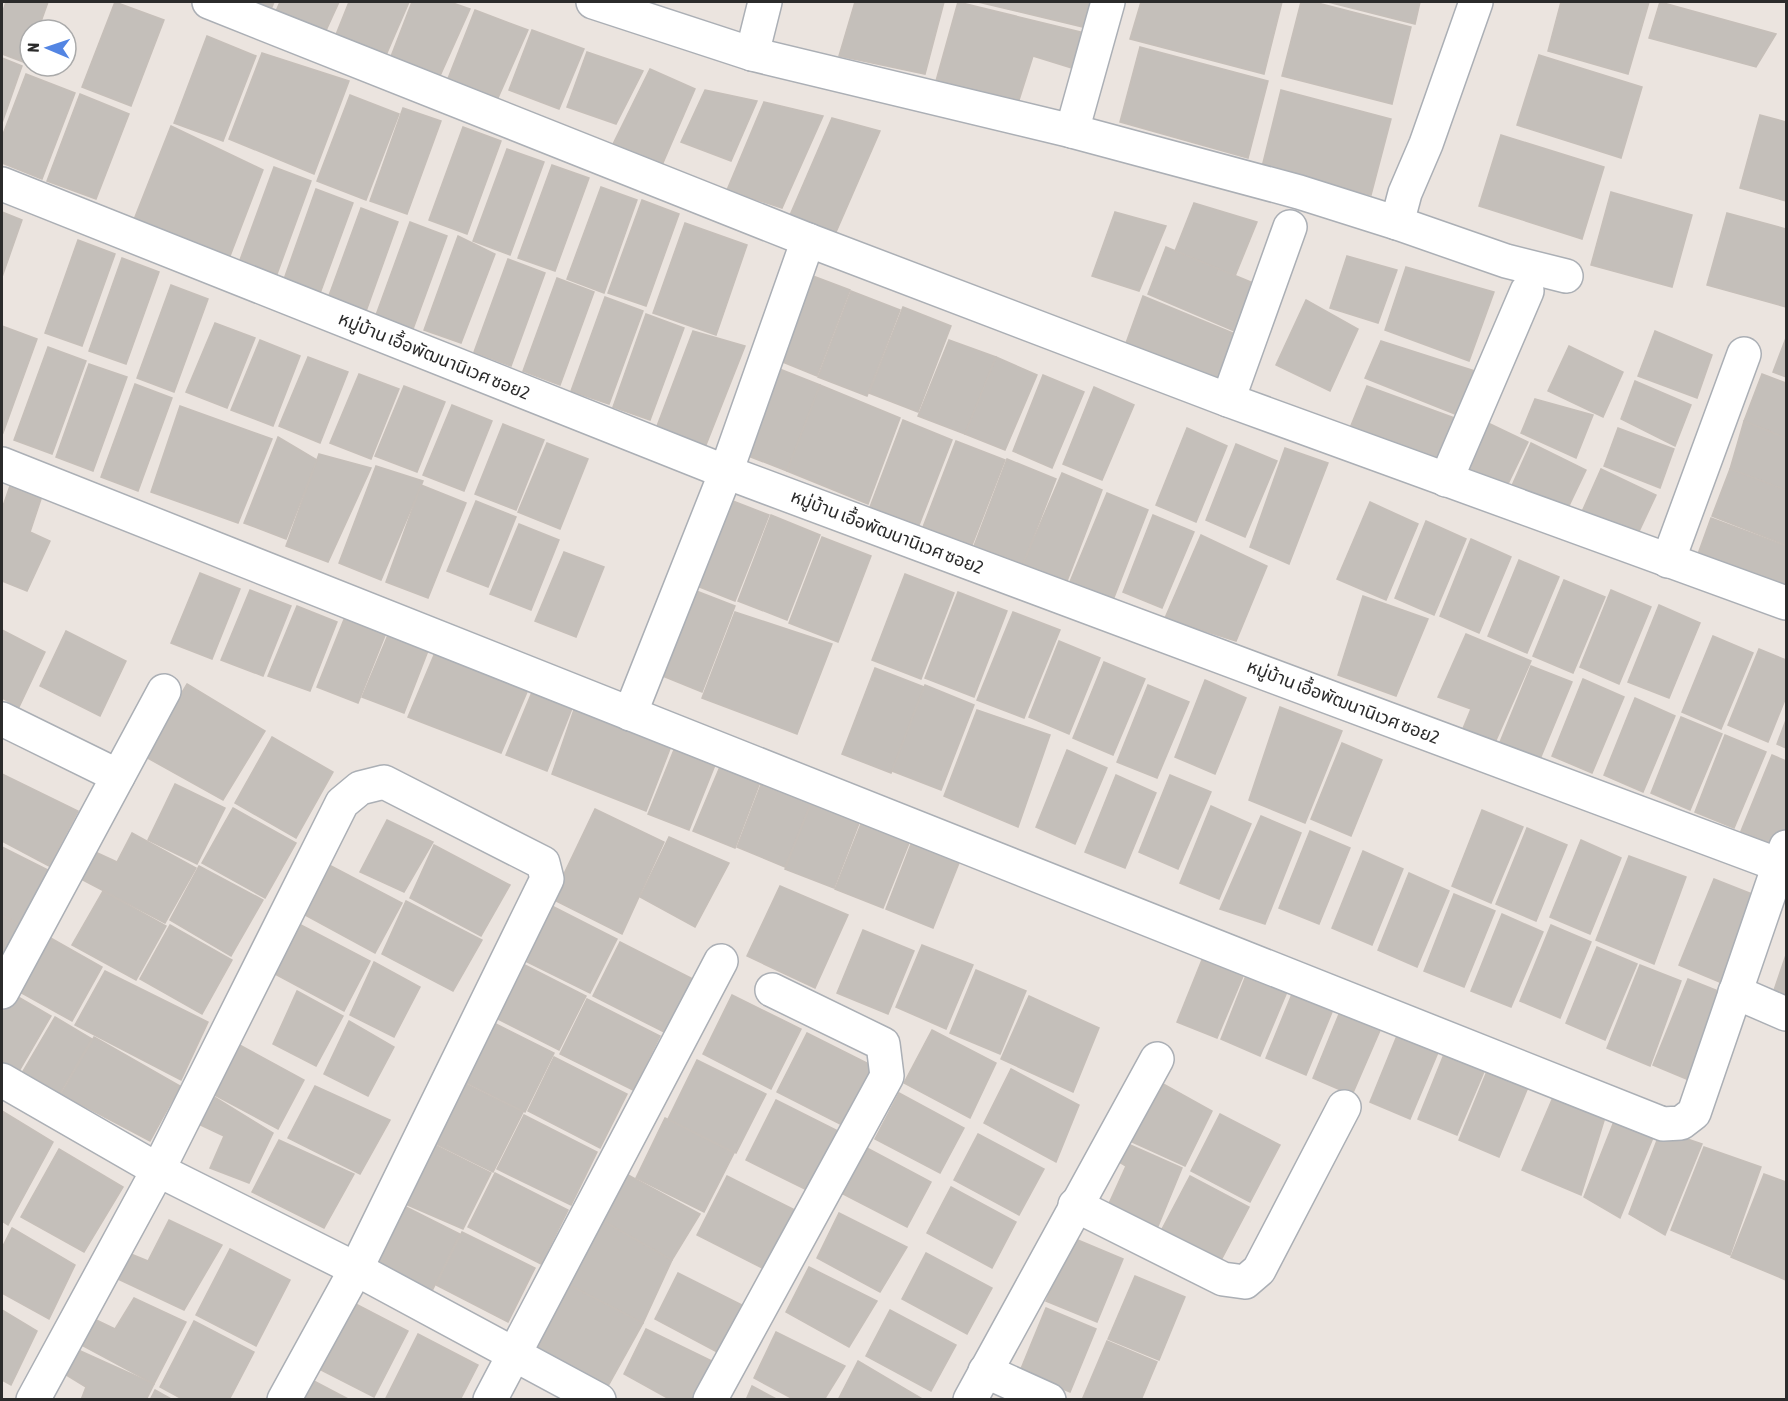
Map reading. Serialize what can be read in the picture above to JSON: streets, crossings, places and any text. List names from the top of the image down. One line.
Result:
{"streets":{"street":["หมู่บ้าน เอื้อพัฒนานิเวศ ซอย2"]},"north":"left"}
